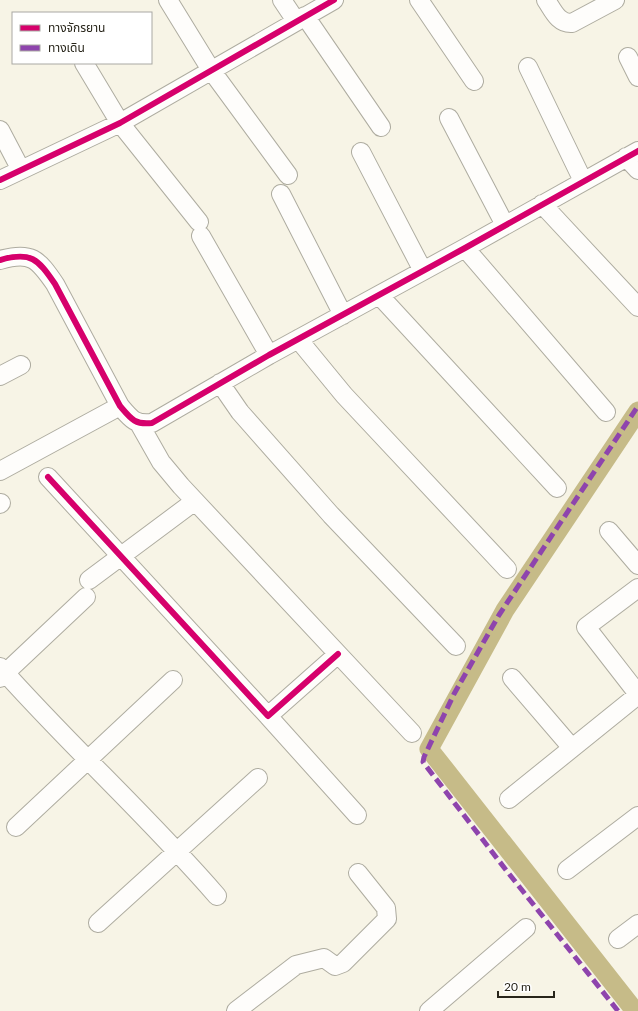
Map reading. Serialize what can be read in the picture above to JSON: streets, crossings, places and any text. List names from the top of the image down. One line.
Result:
{"legend":["ทางจักรยาน","ทางเดิน"],"scale_bar":"20 m"}
